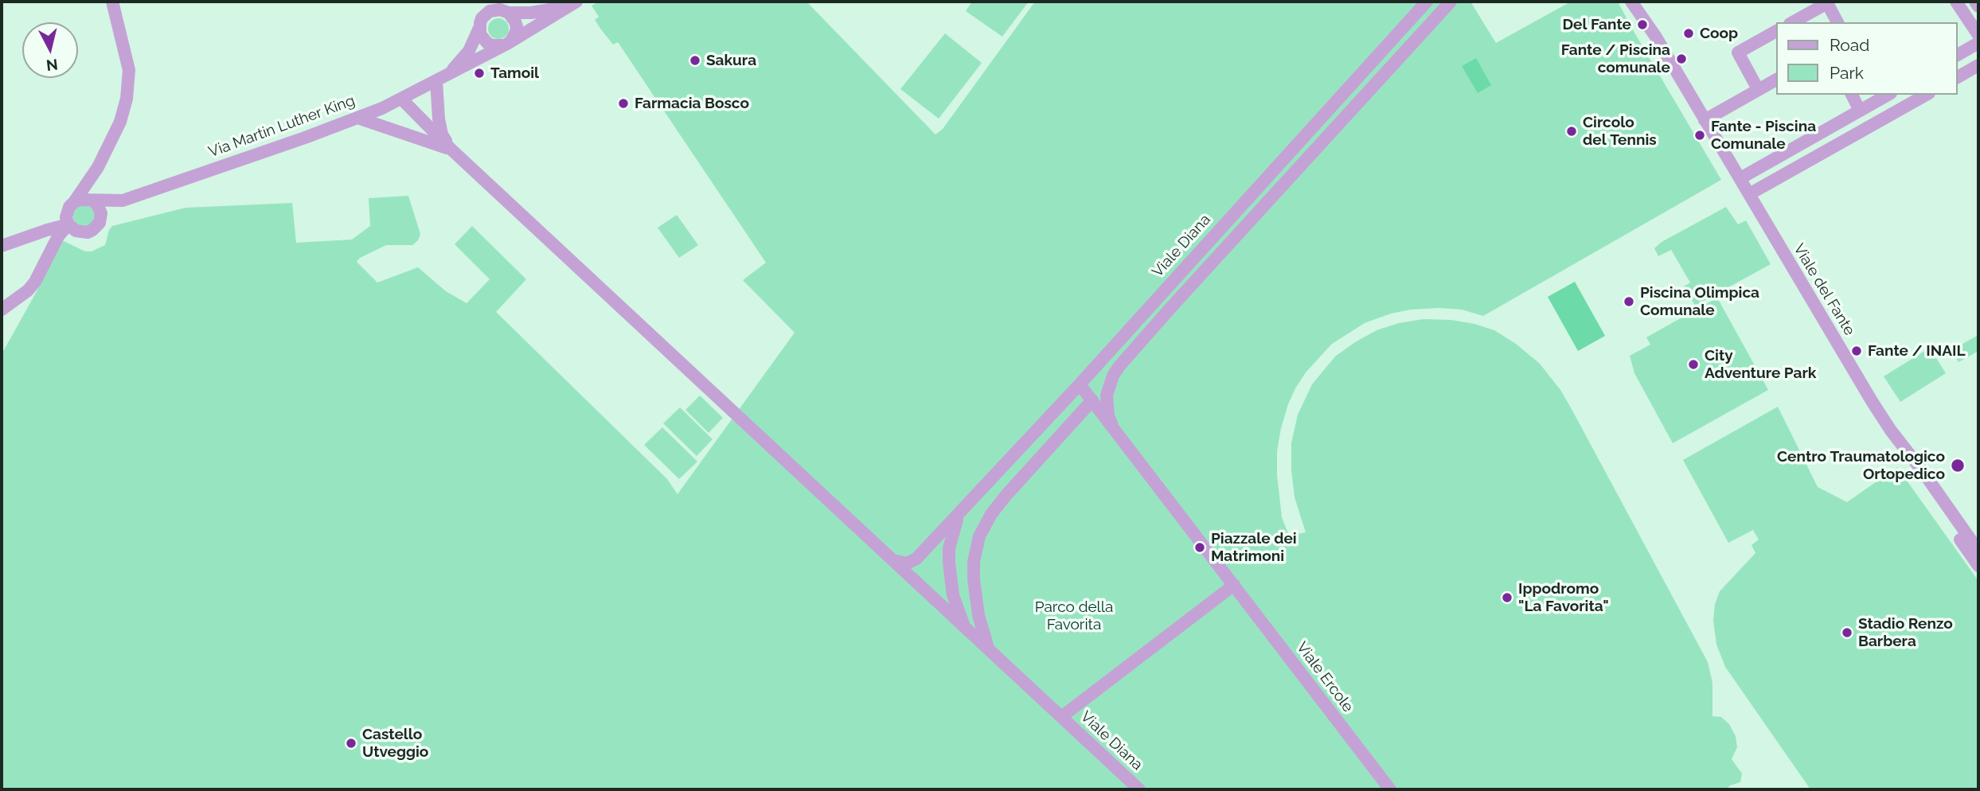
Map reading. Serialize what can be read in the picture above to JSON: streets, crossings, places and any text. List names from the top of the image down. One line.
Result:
{"streets":{"street":["Via Martin Luther King","Viale Diana","Viale del Fante","Viale Ercole"]},"crossings":[["Viale Diana","Viale Ercole"]],"parks":["Parco della Favorita"],"places":["Del Fante","Coop","Fante / Piscina comunale","Sakura","Tamoil","Farmacia Bosco","Circolo del Tennis","Fante - Piscina Comunale","Piscina Olimpica Comunale","Fante / INAIL","City Adventure Park","Centro Traumatologico Ortopedico","Piazzale dei Matrimoni","Ippodromo \"La Favorita\"","Stadio Renzo Barbera","Castello Utveggio"],"legend":["Road","Park"],"north":"bottom"}
